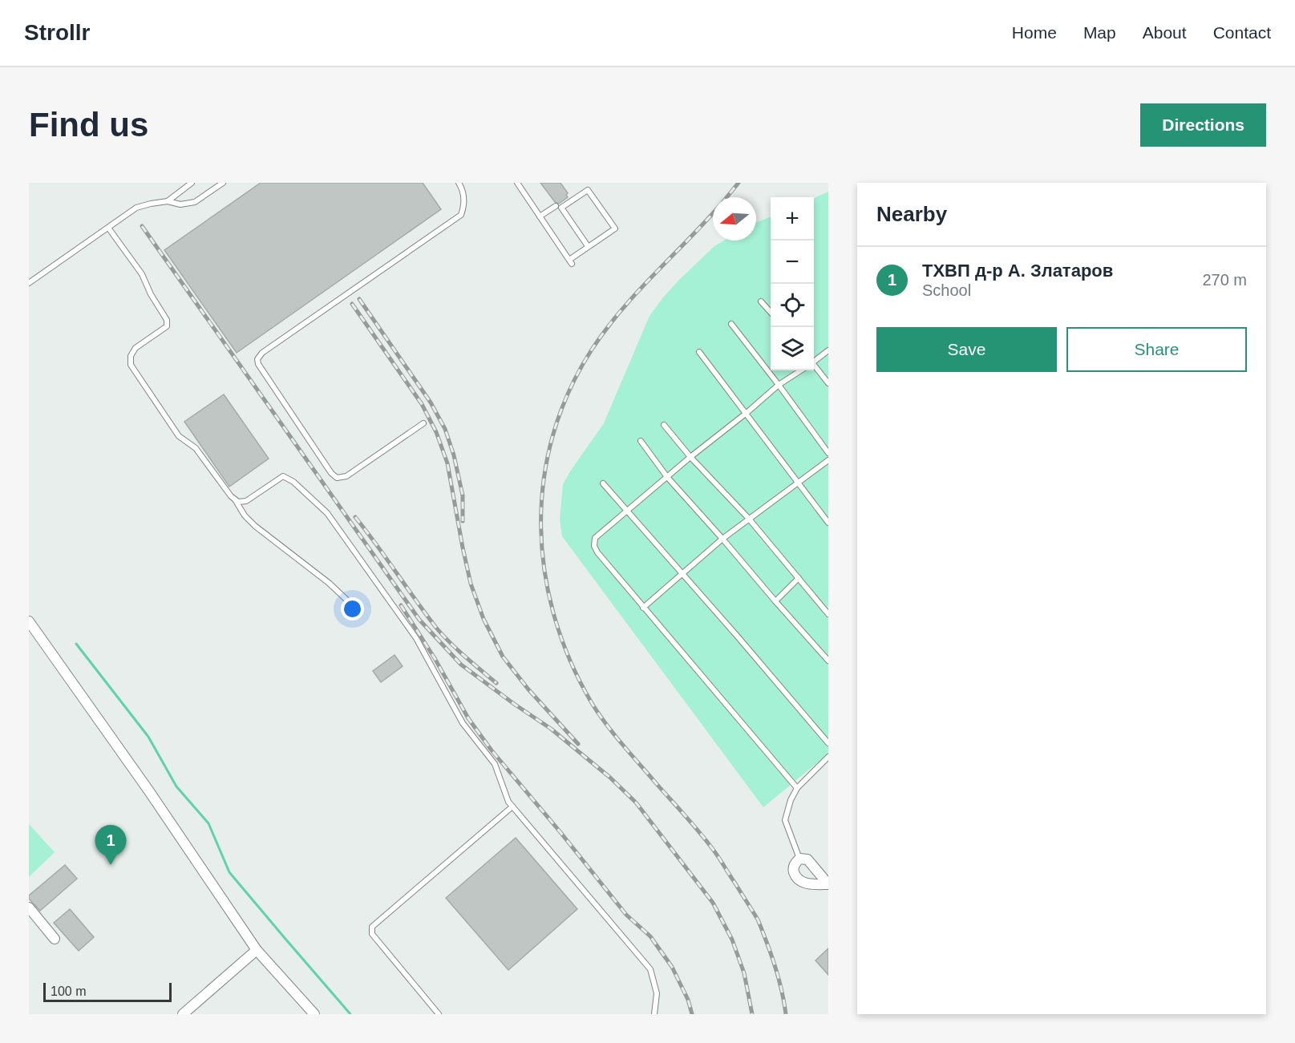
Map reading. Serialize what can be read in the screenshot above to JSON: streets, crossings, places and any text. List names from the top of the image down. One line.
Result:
{"scale_bar":"100 m","north":"left","page":{"header":"Strollr","nav":["Home","Map","About","Contact"],"buttons":["Directions",["Save","Share"]],"title":"Find us","heading":"Nearby","map_buttons":["+","−"],"list":[{"mark":"1","name":"ТХВП д-р А. Златаров","note":"School","value":"270 m"}],"pins":"1","scale":"100 m"}}
